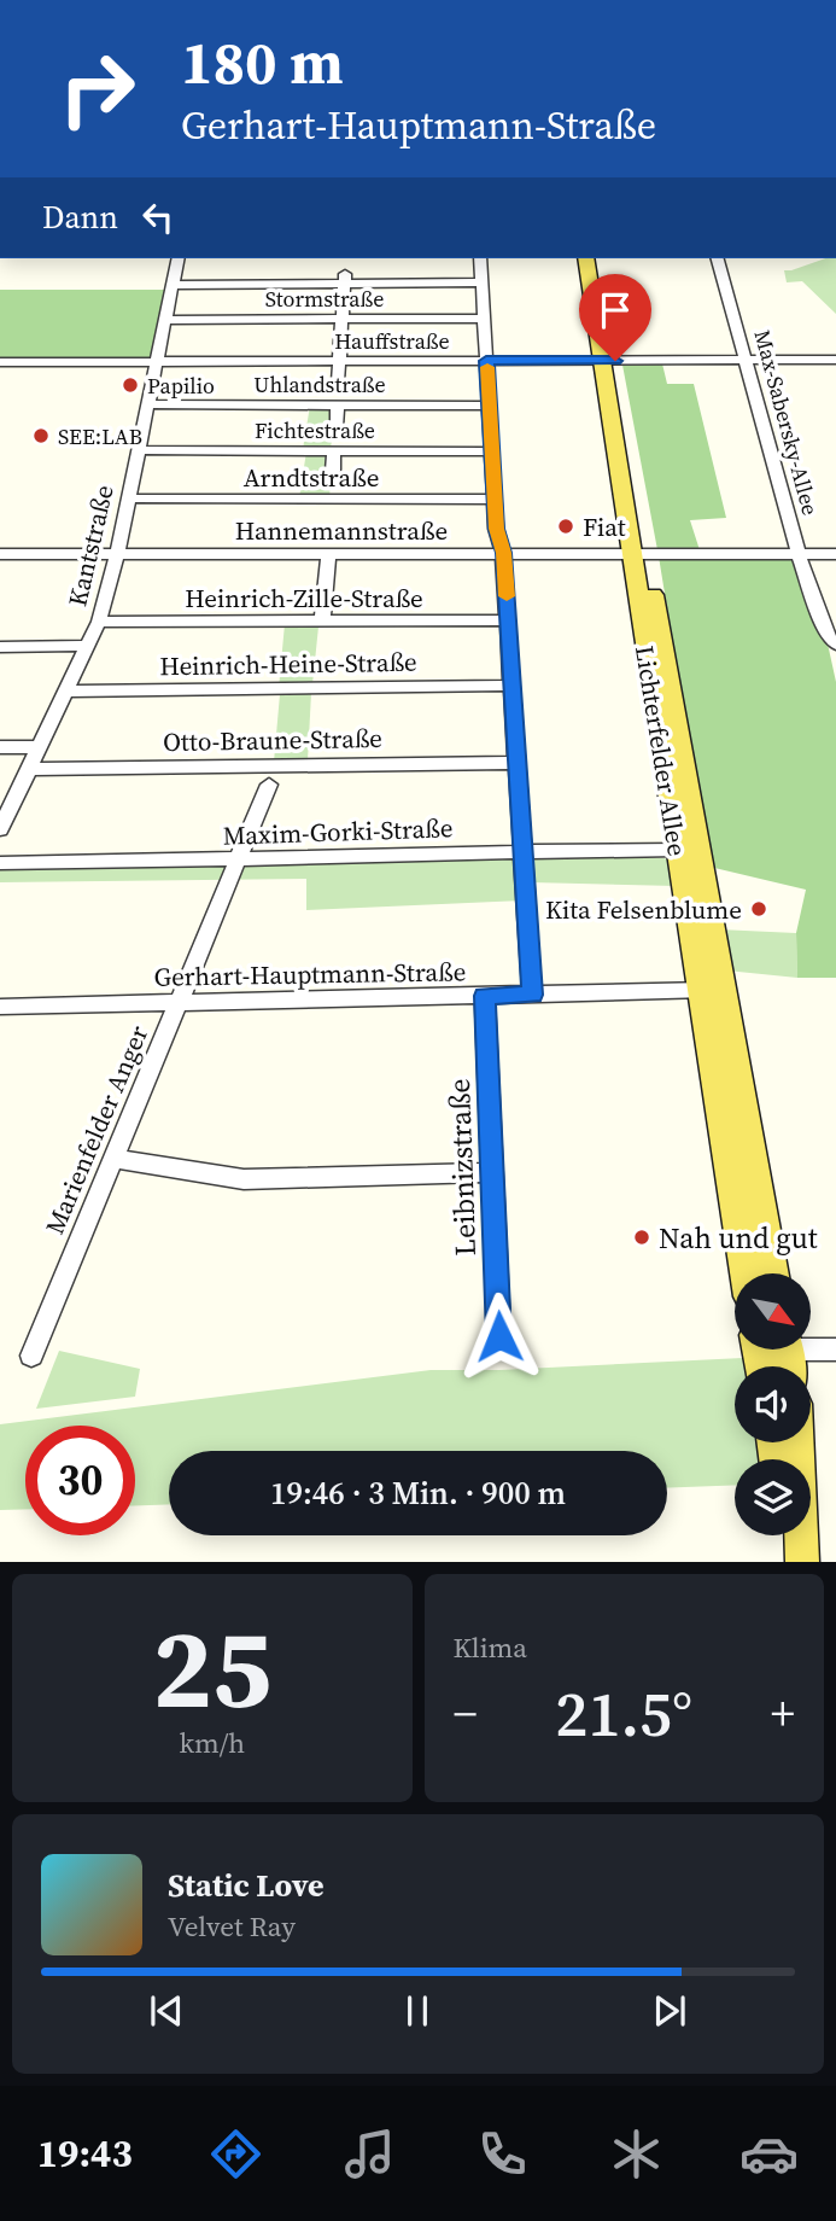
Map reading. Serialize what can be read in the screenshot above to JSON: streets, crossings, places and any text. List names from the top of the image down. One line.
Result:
{"streets":{"main road":["Lichterfelder Allee"],"street":["Stormstraße","Hauffstraße","Uhlandstraße","Max-Sabersky-Allee","Fichtestraße","Arndtstraße","Hannemannstraße","Kantstraße","Heinrich-Zille-Straße","Heinrich-Heine-Straße","Otto-Braune-Straße","Maxim-Gorki-Straße","Gerhart-Hauptmann-Straße","Marienfelder Anger","Leibnizstraße"]},"crossings":[["Stormstraße","Kantstraße"],["Hauffstraße","Max-Sabersky-Allee"],["Hauffstraße","Kantstraße"],["Hauffstraße","Lichterfelder Allee"],["Uhlandstraße","Kantstraße"],["Max-Sabersky-Allee","Hannemannstraße"],["Fichtestraße","Kantstraße"],["Arndtstraße","Kantstraße"],["Hannemannstraße","Kantstraße"],["Hannemannstraße","Lichterfelder Allee"],["Kantstraße","Heinrich-Zille-Straße"],["Kantstraße","Heinrich-Heine-Straße"],["Kantstraße","Otto-Braune-Straße"],["Lichterfelder Allee","Maxim-Gorki-Straße"],["Lichterfelder Allee","Gerhart-Hauptmann-Straße"],["Maxim-Gorki-Straße","Marienfelder Anger"],["Gerhart-Hauptmann-Straße","Marienfelder Anger"],["Gerhart-Hauptmann-Straße","Leibnizstraße"]],"places":["Papilio","SEE:LAB","Fiat","Kita Felsenblume","Nah und gut"],"north":"bottom right","page":{"turn":["180 m","Gerhart-Hauptmann-Straße"],"then":"Dann","limit":"30","trip":"19:46 · 3 Min. · 900 m","tile":[["25","km/h"],"Klima"],"heat":["−","21.5°","+"],"song":["Static Love","Velvet Ray"],"tabs":"19:43"}}
